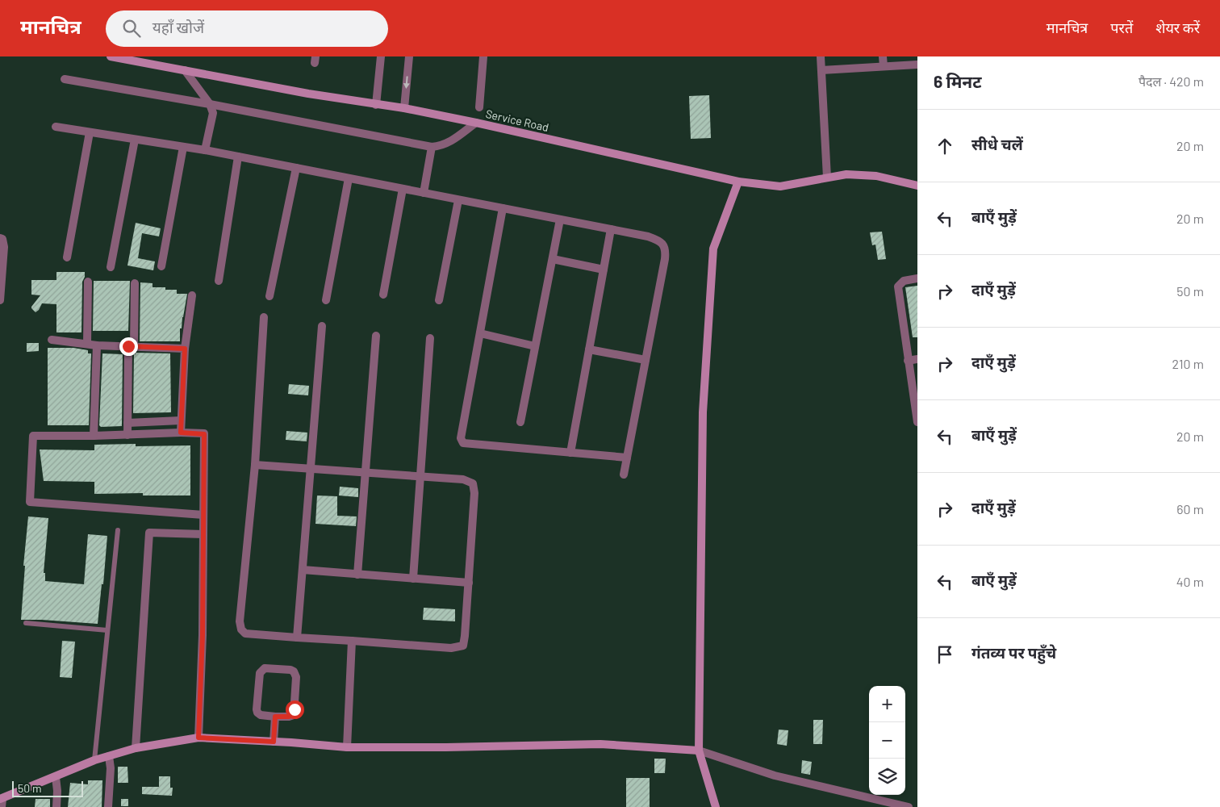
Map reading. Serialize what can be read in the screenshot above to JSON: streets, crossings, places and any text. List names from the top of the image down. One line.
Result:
{"streets":{"street":["Service Road"]},"scale_bar":"50 m","page":{"header":"मानचित्र","search":"यहाँ खोजें","nav":["मानचित्र","परतें","शेयर करें"],"heading":["6 मिनट","पैदल · 420 m"],"list":[["सीधे चलें","20 m"],["बाएँ मुड़ें","20 m"],["दाएँ मुड़ें","50 m"],["दाएँ मुड़ें","210 m"],["बाएँ मुड़ें","20 m"],["दाएँ मुड़ें","60 m"],["बाएँ मुड़ें","40 m"],"गंतव्य पर पहुँचे"],"map_buttons":["+","−"],"scale":"50 m"}}
